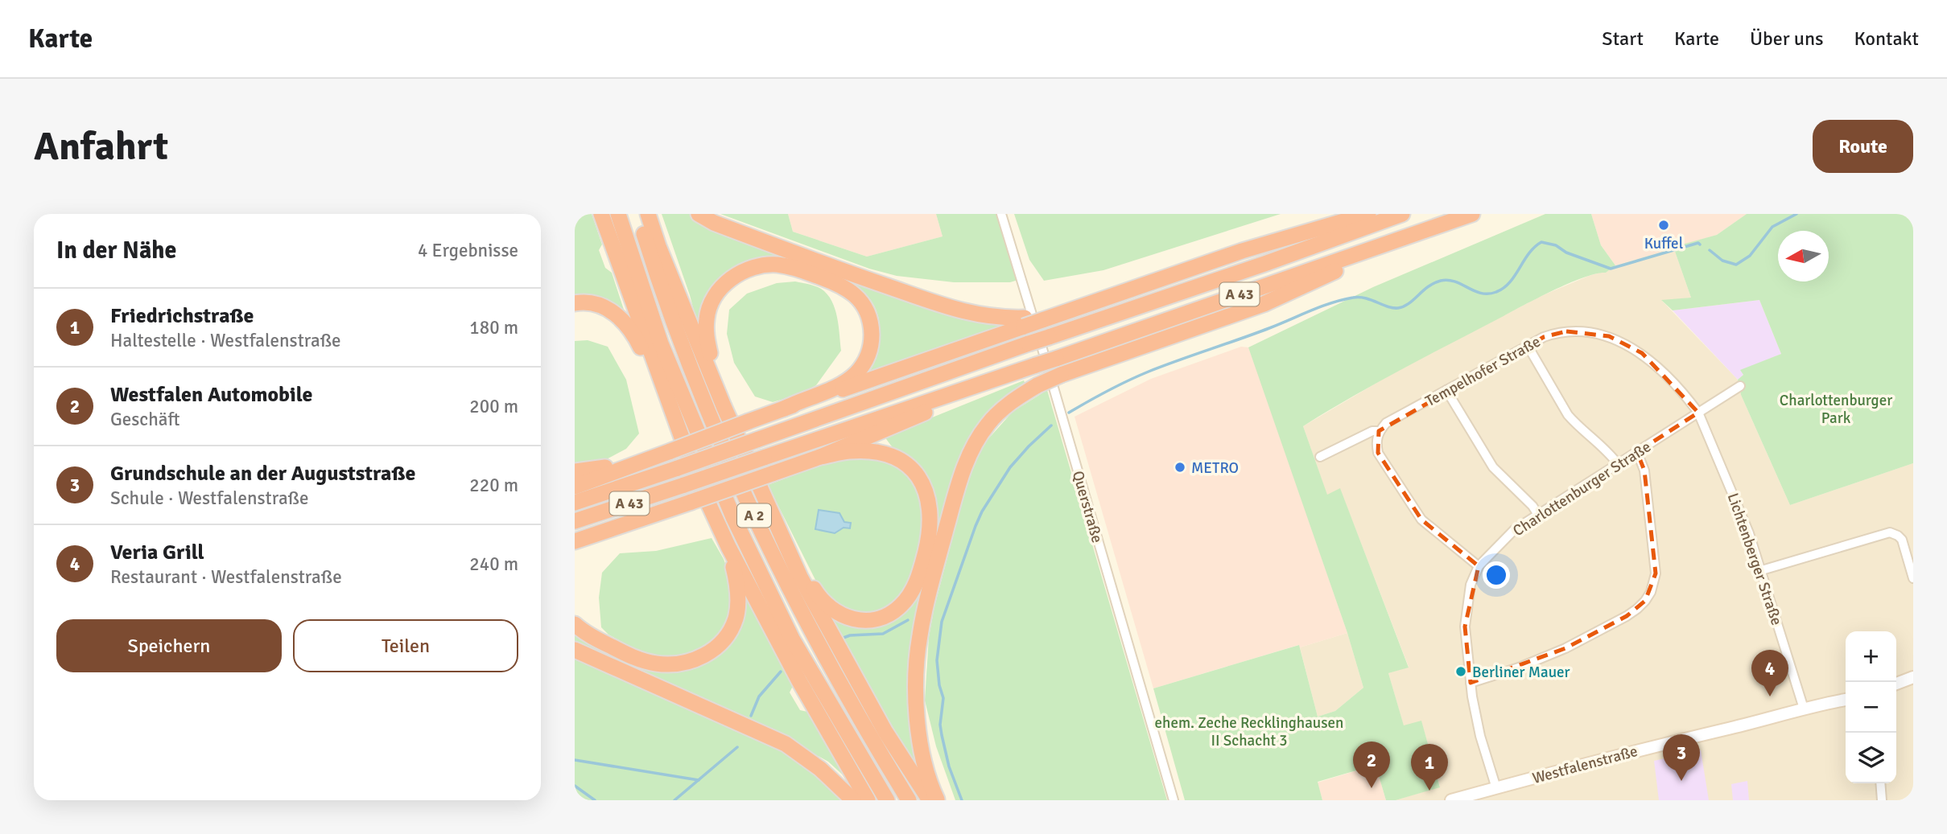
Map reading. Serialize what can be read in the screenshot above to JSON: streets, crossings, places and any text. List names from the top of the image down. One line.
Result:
{"streets":{"highway":["A 43","A 2"],"main road":["Westfalenstraße"],"street":["Tempelhofer Straße","Charlottenburger Straße","Querstraße","Lichtenberger Straße"]},"crossings":[["Tempelhofer Straße","Charlottenburger Straße"],["Tempelhofer Straße","Lichtenberger Straße"],["Charlottenburger Straße","Lichtenberger Straße"],["Charlottenburger Straße","Westfalenstraße"],["Lichtenberger Straße","Westfalenstraße"]],"parks":["Charlottenburger Park","ehem. Zeche Recklinghausen II Schacht 3"],"places":["Kuffel","METRO","Berliner Mauer"],"north":"left","page":{"header":"Karte","nav":["Start","Karte","Über uns","Kontakt"],"buttons":["Route",["Speichern","Teilen"]],"title":"Anfahrt","heading":["In der Nähe","4 Ergebnisse"],"list":[{"mark":"1","name":"Friedrichstraße","note":"Haltestelle · Westfalenstraße","value":"180 m"},{"mark":"2","name":"Westfalen Automobile","note":"Geschäft","value":"200 m"},{"mark":"3","name":"Grundschule an der Auguststraße","note":"Schule · Westfalenstraße","value":"220 m"},{"mark":"4","name":"Veria Grill","note":"Restaurant · Westfalenstraße","value":"240 m"}],"map_buttons":["+","−"],"pins":["4","3","2","1"]}}
